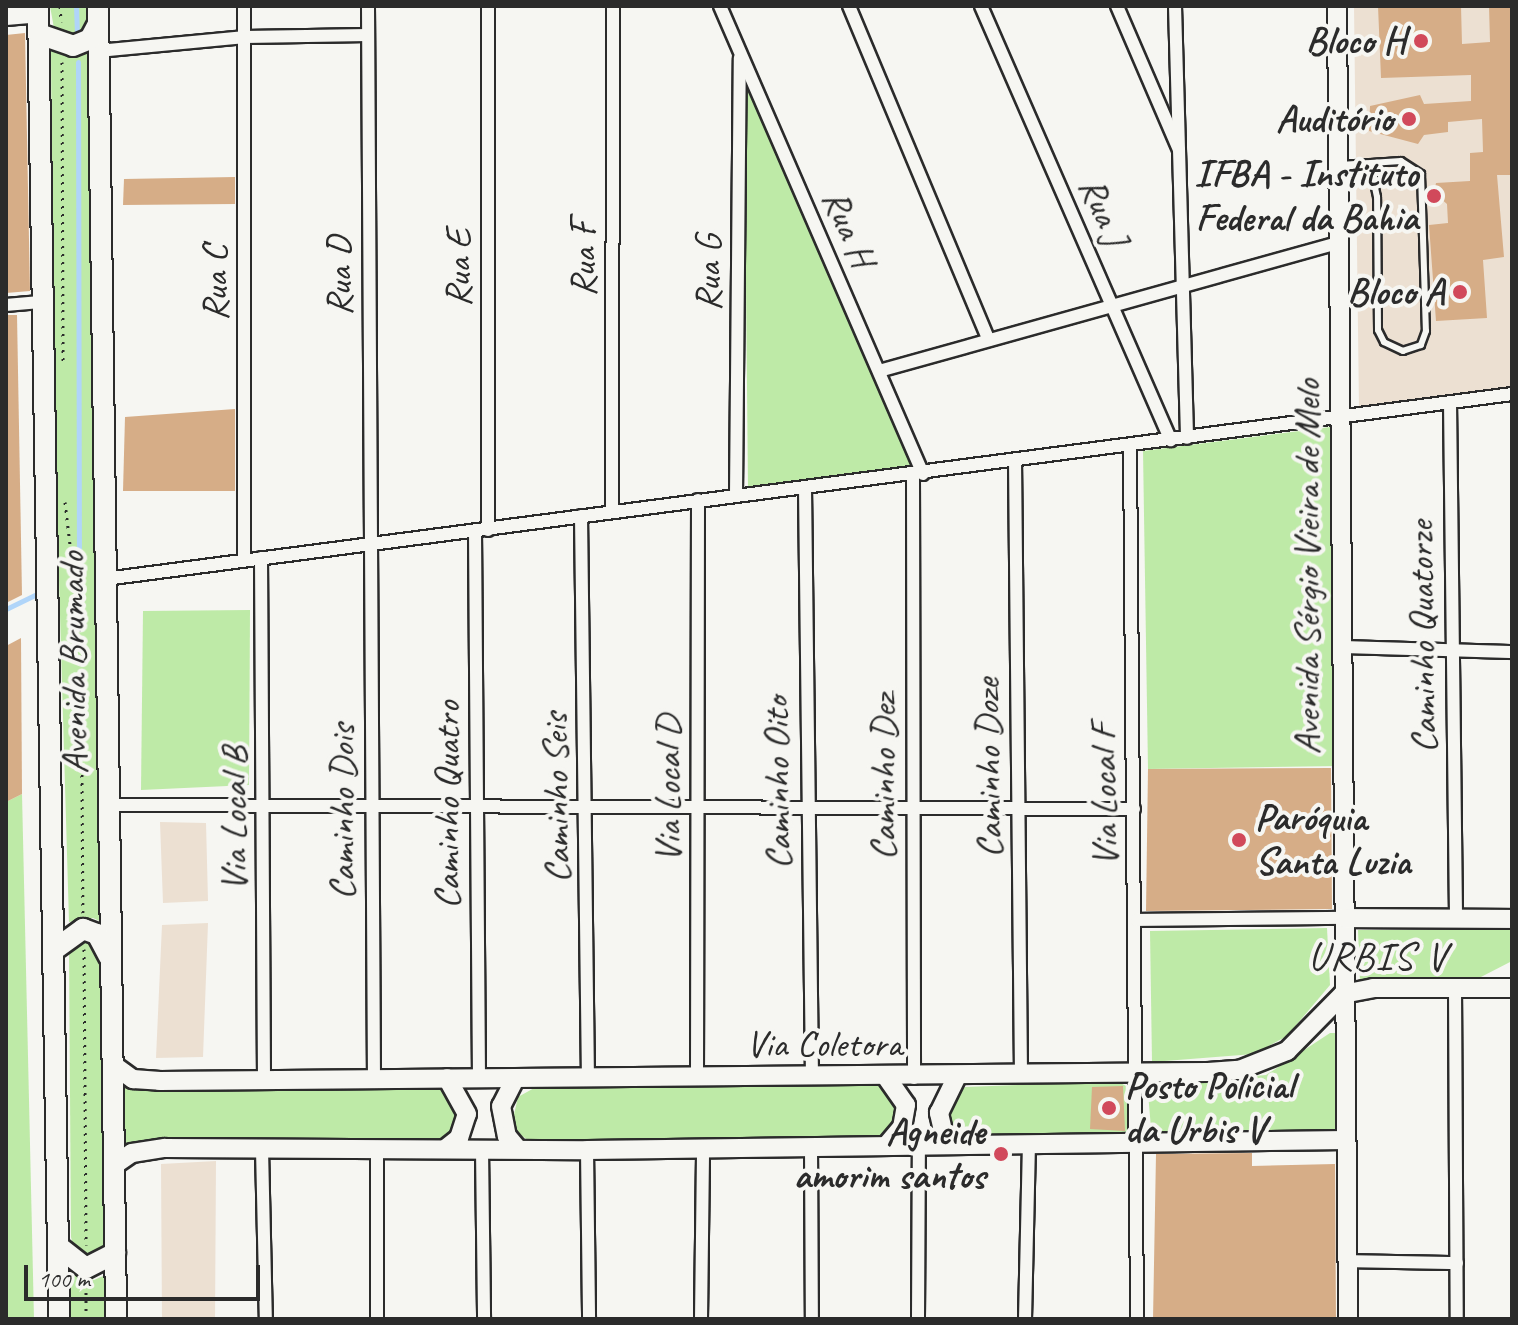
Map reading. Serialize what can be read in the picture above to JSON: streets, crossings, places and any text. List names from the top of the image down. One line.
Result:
{"streets":{"main road":["Avenida Brumado"],"street":["Rua J","Rua H","Rua F","Rua E","Rua G","Rua D","Rua C","Avenida Sérgio Vieira de Melo","Caminho Quatorze","Caminho Doze","Caminho Dez","Caminho Oito","Via Local D","Via Local F","Caminho Seis","Caminho Quatro","Caminho Dois","Via Local B","Via Coletora"]},"crossings":[["Rua H","Rua G"],["Rua H","Caminho Dez"],["Rua E","Caminho Quatro"],["Rua D","Caminho Dois"],["Avenida Sérgio Vieira de Melo","Via Coletora"],["Avenida Brumado","Via Coletora"],["Caminho Doze","Via Coletora"],["Caminho Dez","Via Coletora"],["Caminho Oito","Via Coletora"],["Via Local D","Via Coletora"],["Via Local F","Via Coletora"],["Caminho Seis","Via Coletora"],["Caminho Quatro","Via Coletora"],["Caminho Dois","Via Coletora"],["Via Local B","Via Coletora"]],"districts":["URBIS V"],"places":["Bloco H","Auditório","IFBA - Instituto Federal da Bahia","Bloco A","Paróquia Santa Luzia","Posto Policial da Urbis V","Agneide amorim santos"],"scale_bar":"100 m"}
